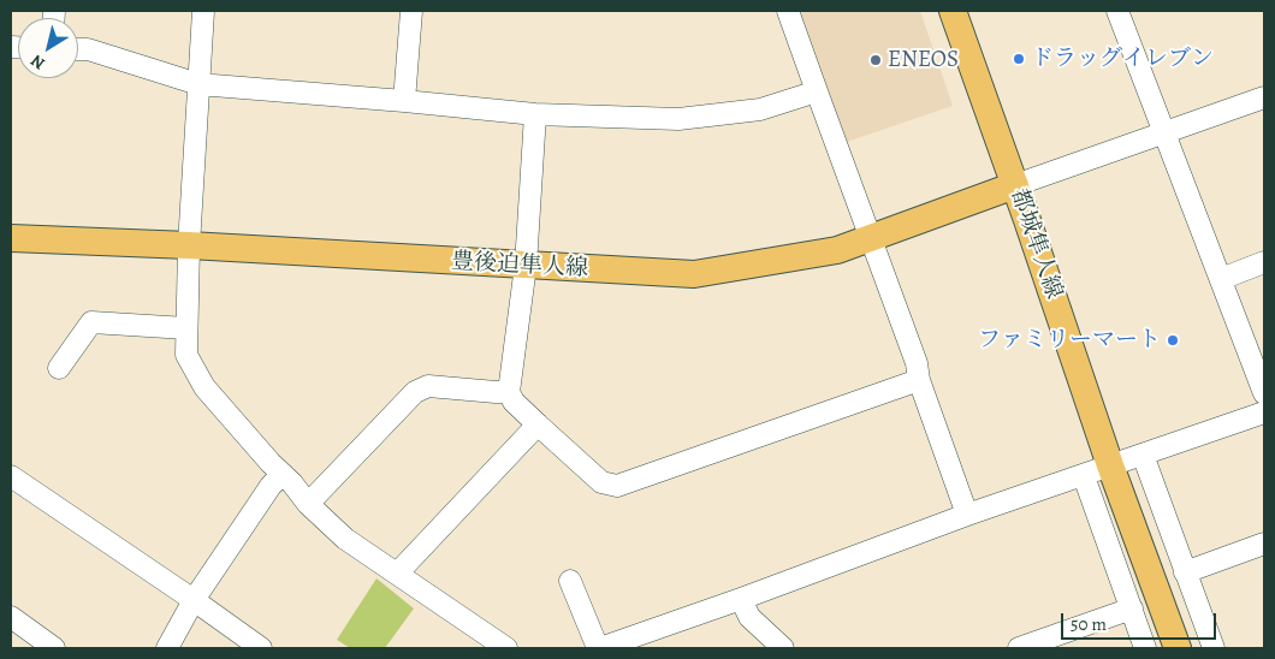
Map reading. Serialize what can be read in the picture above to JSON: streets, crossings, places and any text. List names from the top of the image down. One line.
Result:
{"streets":{"main road":["都城隼人線","豊後迫隼人線"]},"crossings":[["都城隼人線","豊後迫隼人線"]],"places":["ドラッグイレブン","ENEOS","ファミリーマート"],"scale_bar":"50 m","north":"bottom left"}
